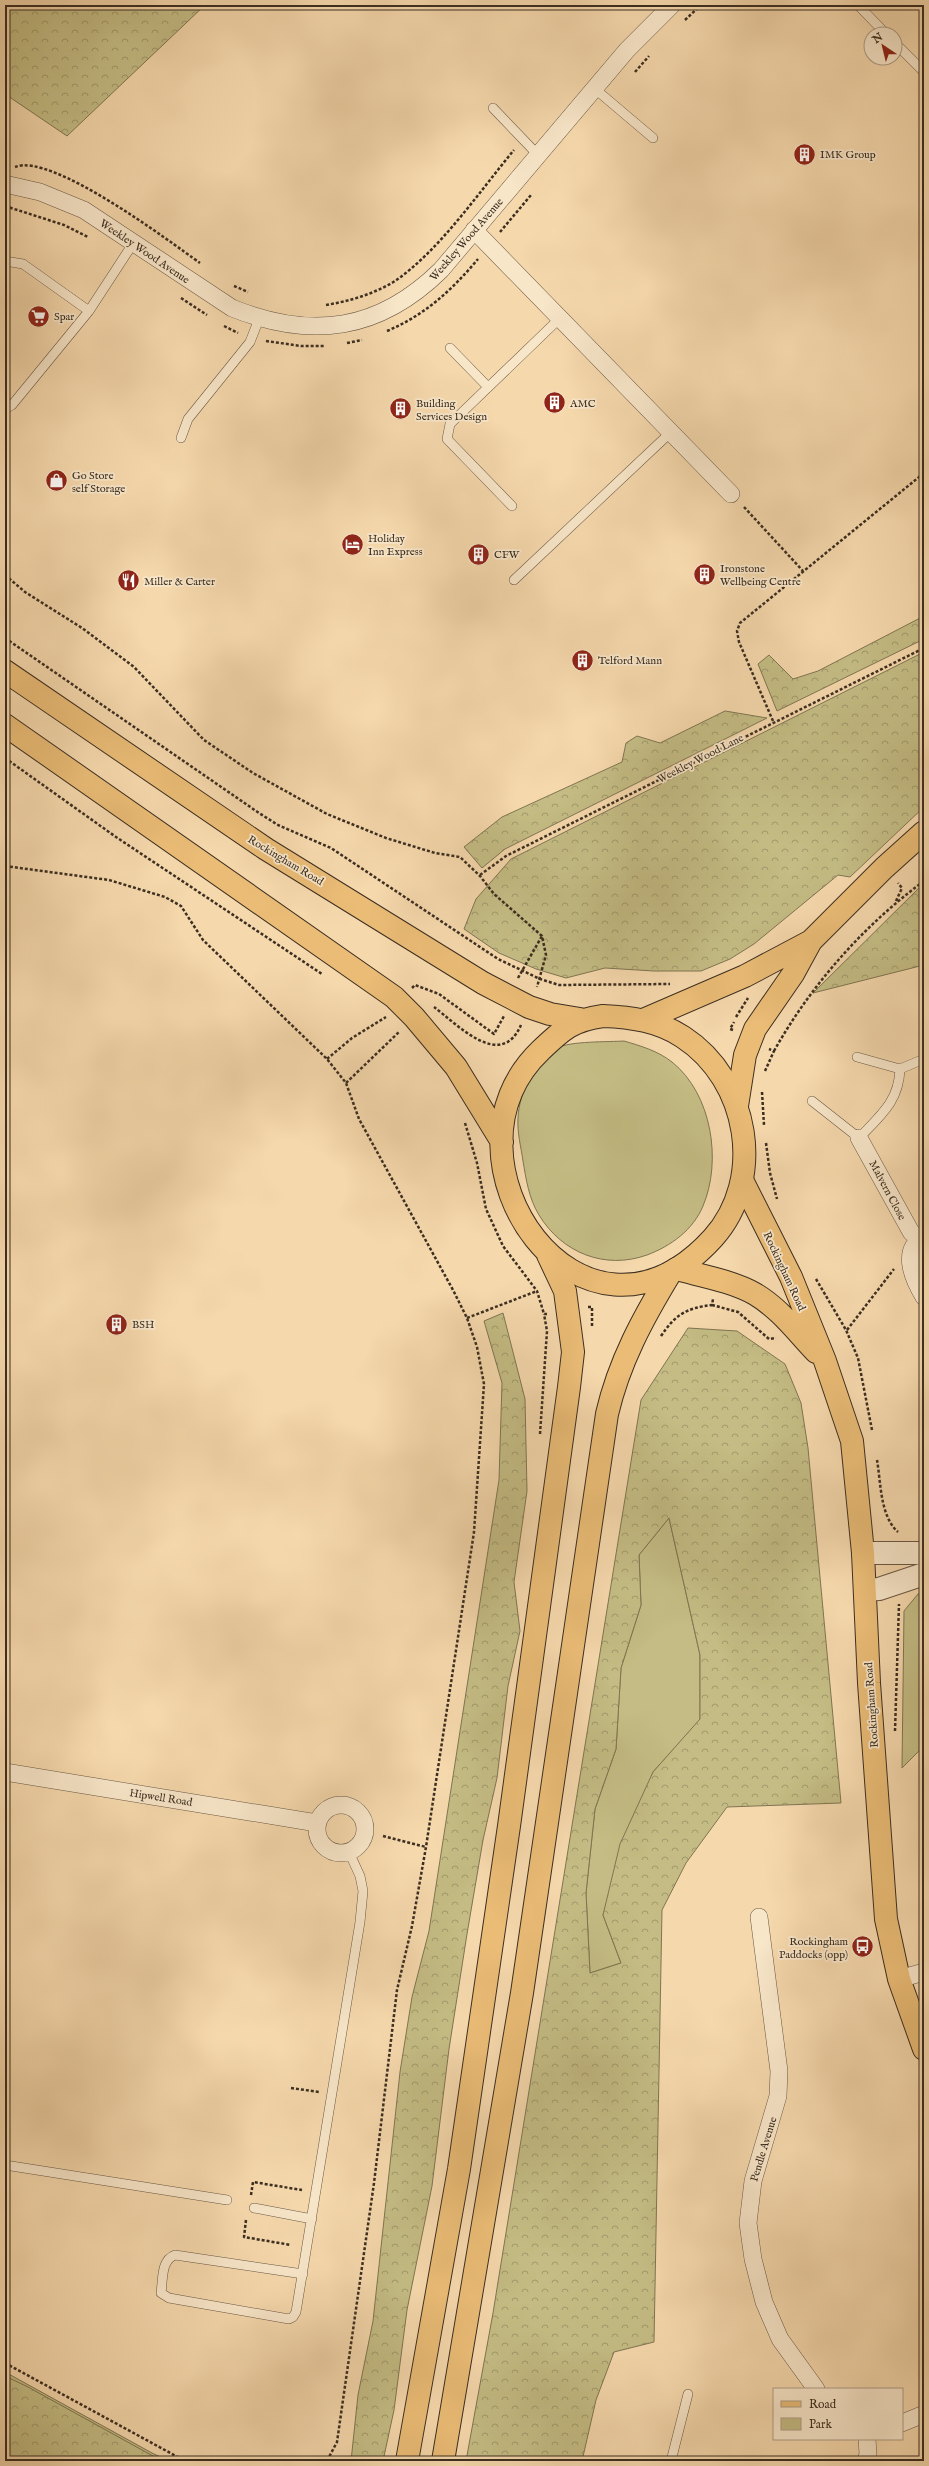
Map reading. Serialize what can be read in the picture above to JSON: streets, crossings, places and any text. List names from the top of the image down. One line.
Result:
{"streets":{"main road":["Rockingham Road"],"street":["Weekley Wood Avenue","Malvern Close","Hipwell Road","Pendle Avenue"],"path":["Weekley Wood Lane"]},"places":{"building":["IMK Group","AMC","Building Services Design","CFW","Ironstone Wellbeing Centre","Telford Mann","BSH"],"supermarket":["Spar"],"shop":["Go Store self Storage"],"hotel":["Holiday Inn Express"],"restaurant":["Miller & Carter"],"bus stop":["Rockingham Paddocks (opp)"]},"legend":["Road","Park"],"north":"top left"}
